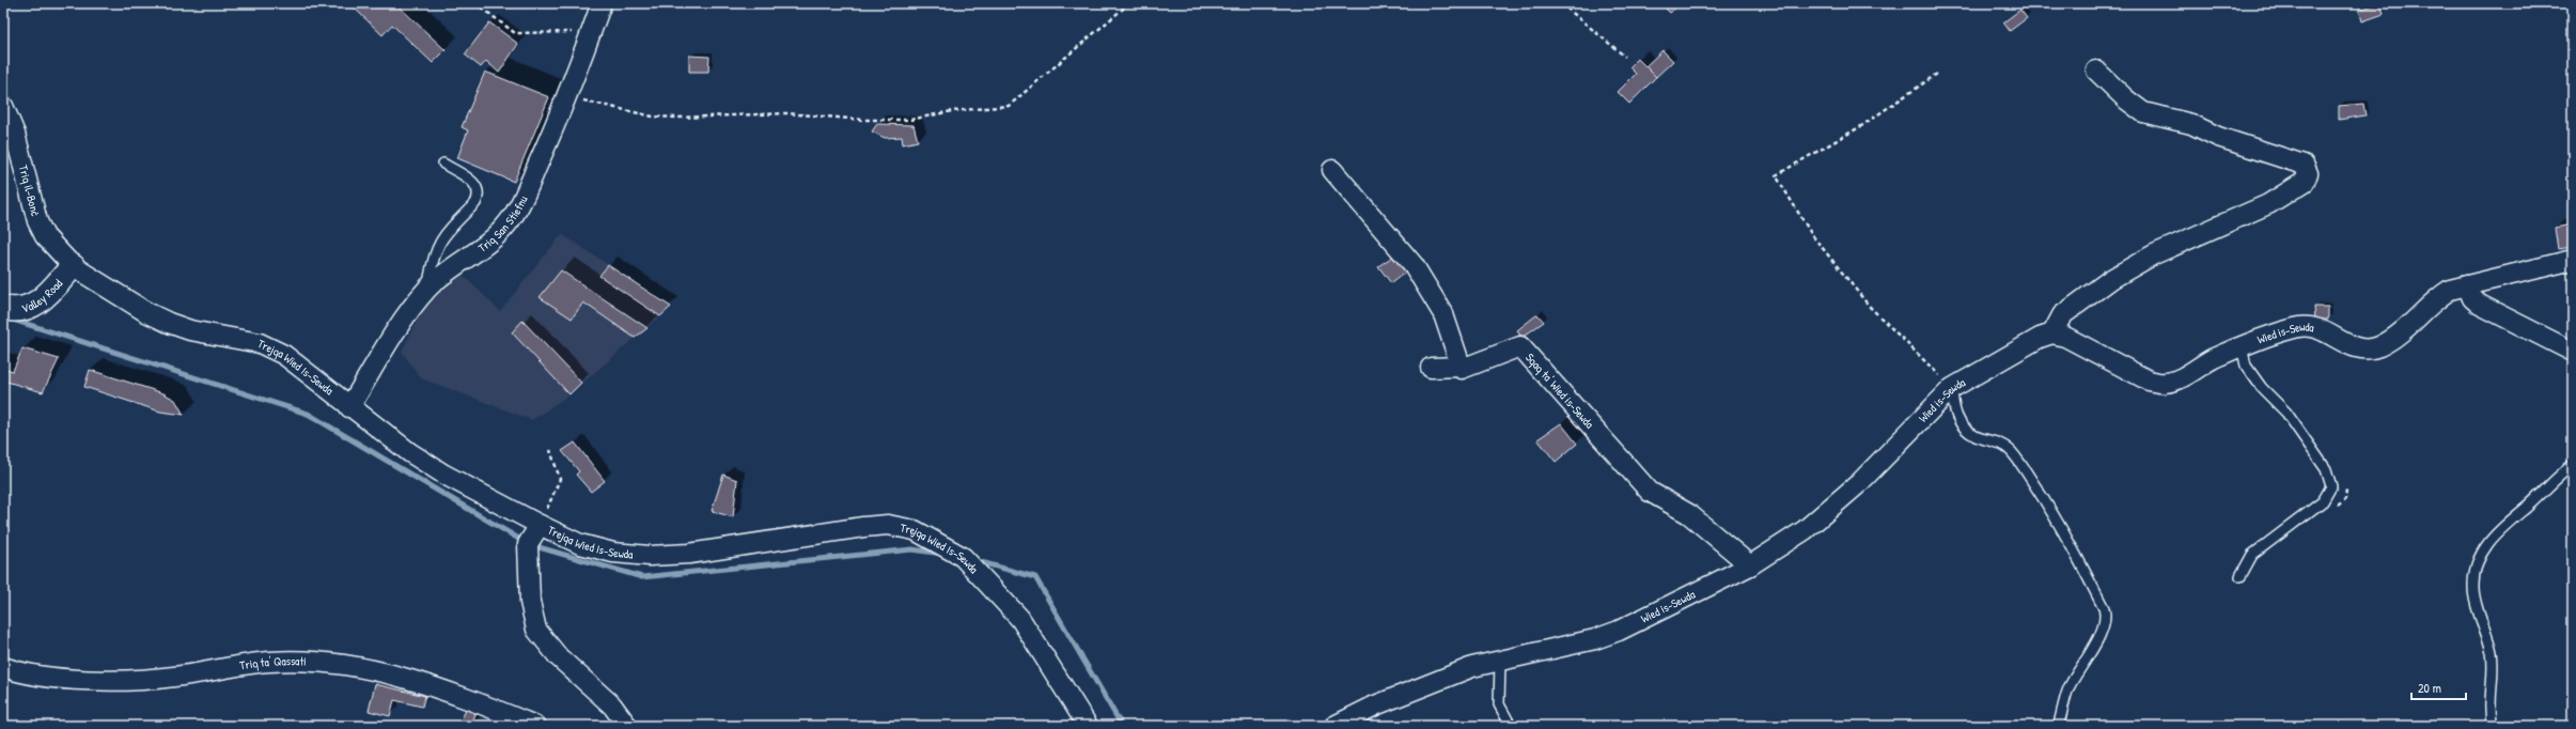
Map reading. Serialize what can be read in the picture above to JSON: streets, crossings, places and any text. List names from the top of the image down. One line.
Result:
{"streets":{"street":["Triq il-Bonċ","Triq San Stiefnu","Valley Road","Wied is-Sewda","Trejqa Wied Is-Sewda","Sqaq ta' Wied is-Sewda","Triq ta' Qassati"]},"crossings":[["Triq il-Bonċ","Valley Road"],["Triq il-Bonċ","Trejqa Wied Is-Sewda"],["Triq San Stiefnu","Trejqa Wied Is-Sewda"],["Valley Road","Trejqa Wied Is-Sewda"],["Wied is-Sewda","Sqaq ta' Wied is-Sewda"]],"scale_bar":"20 m"}
